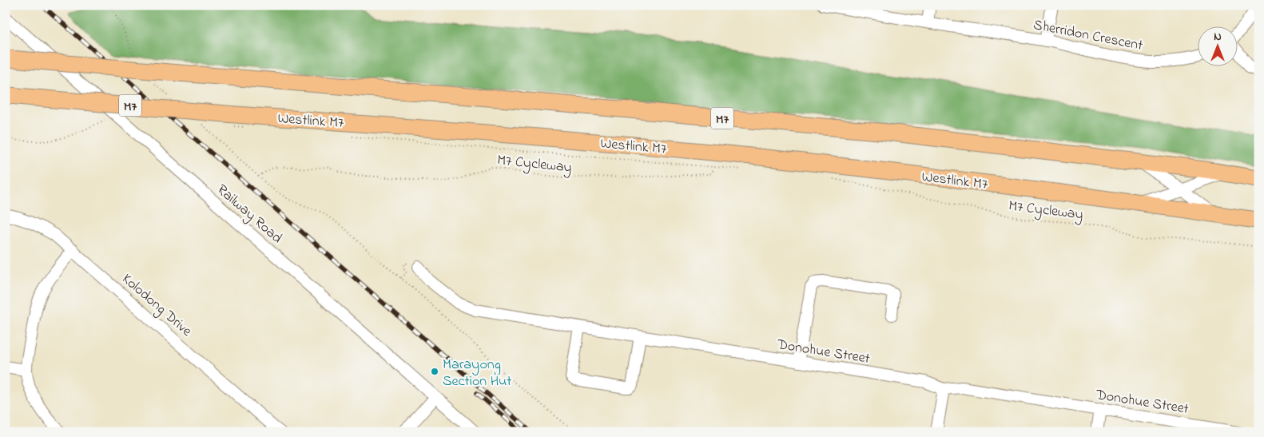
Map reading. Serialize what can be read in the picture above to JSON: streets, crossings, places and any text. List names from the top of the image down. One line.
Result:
{"streets":{"highway":["M7","Westlink M7"],"street":["Sherridon Crescent","Railway Road","Kolodong Drive","Donohue Street"],"path":["M7 Cycleway"]},"places":["Marayong Section Hut"],"north":"top"}
